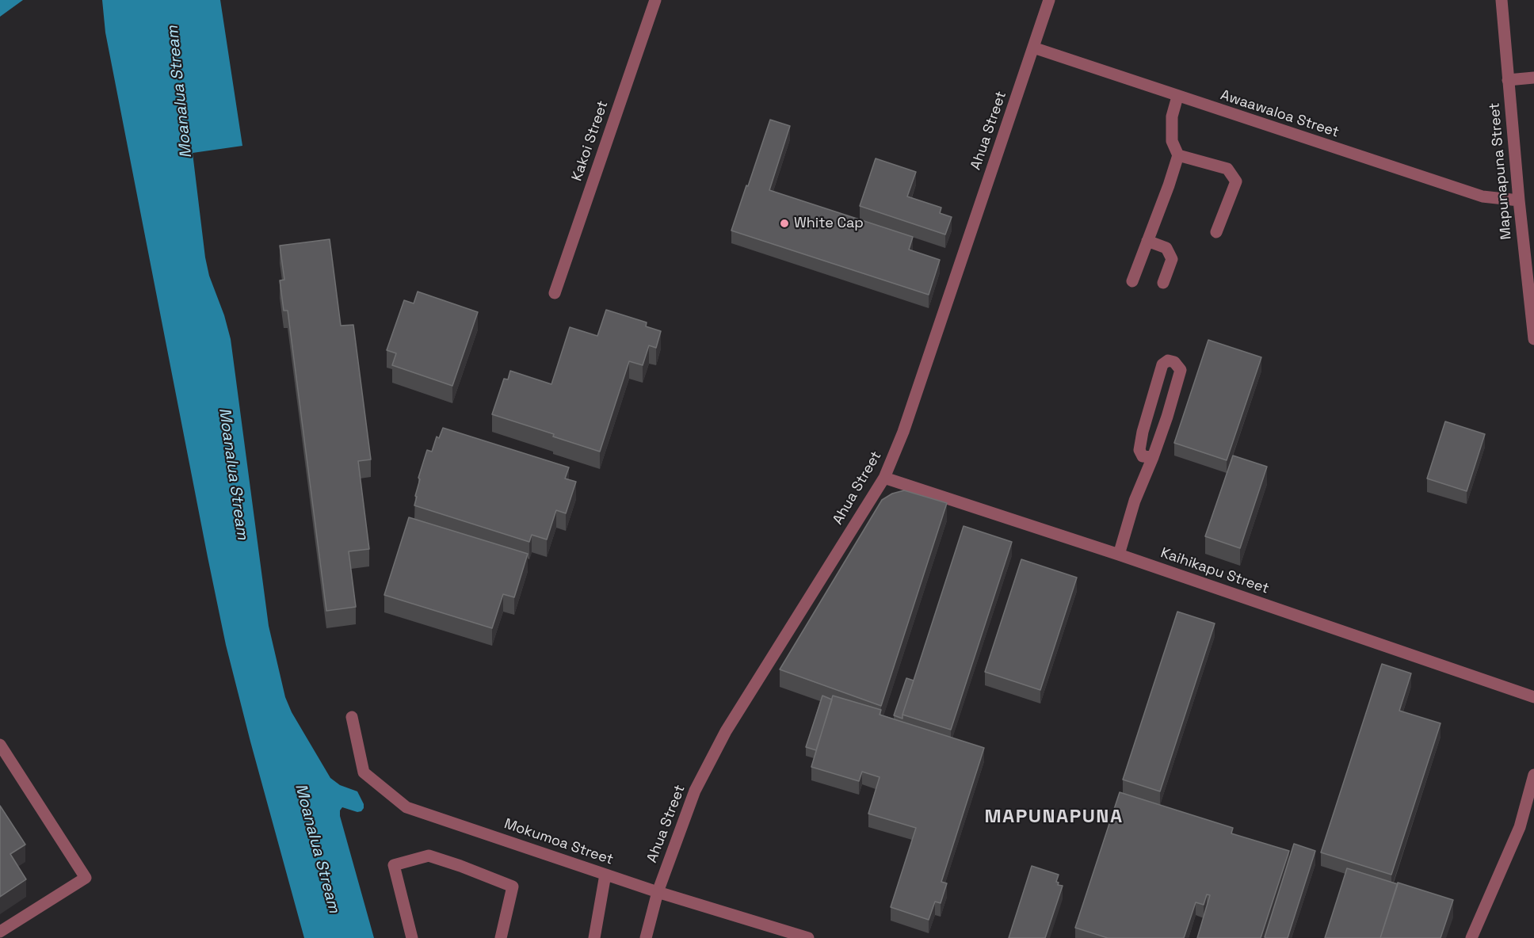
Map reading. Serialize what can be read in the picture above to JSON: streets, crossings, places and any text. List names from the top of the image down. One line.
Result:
{"streets":{"street":["Awaawaloa Street","Ahua Street","Kakoi Street","Mapunapuna Street","Kaihikapu Street","Mokumoa Street"]},"crossings":[["Awaawaloa Street","Ahua Street"],["Awaawaloa Street","Mapunapuna Street"],["Ahua Street","Kaihikapu Street"],["Ahua Street","Mokumoa Street"]],"districts":["MAPUNAPUNA"],"water":["Moanalua Stream"],"places":["White Cap"]}
